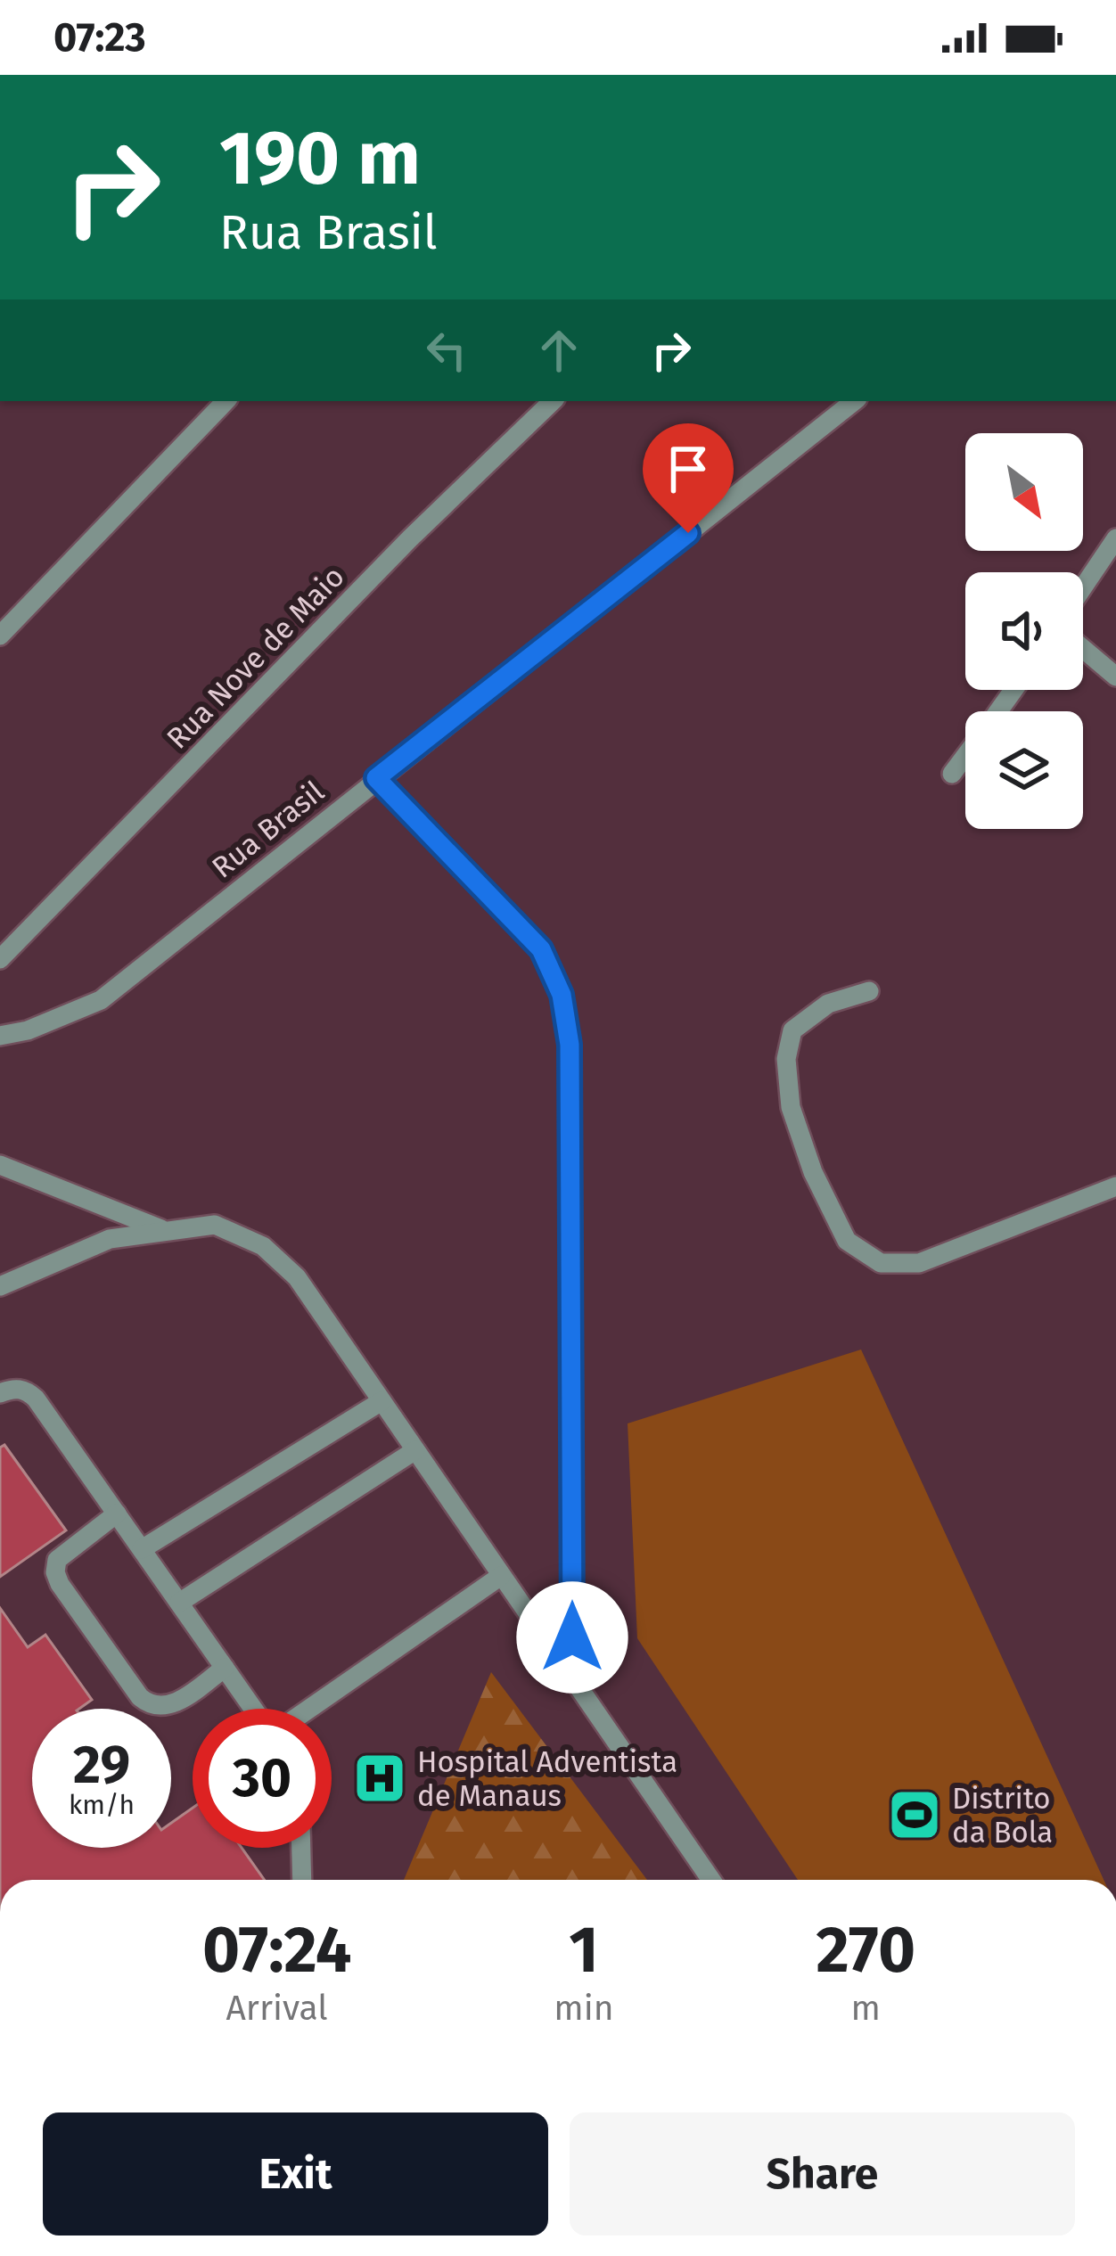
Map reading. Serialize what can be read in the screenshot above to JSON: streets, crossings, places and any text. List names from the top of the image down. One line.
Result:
{"streets":{"street":["Rua Nove de Maio","Rua Brasil"]},"places":{"hospital":["Hospital Adventista de Manaus"],"sports":["Distrito da Bola"]},"north":"bottom right","page":{"status":"07:23","turn":["190 m","Rua Brasil"],"speed":"29 km/h","limit":"30","eta":["07:24","Arrival","1","min","270","m"],"buttons":["Exit","Share"]}}
